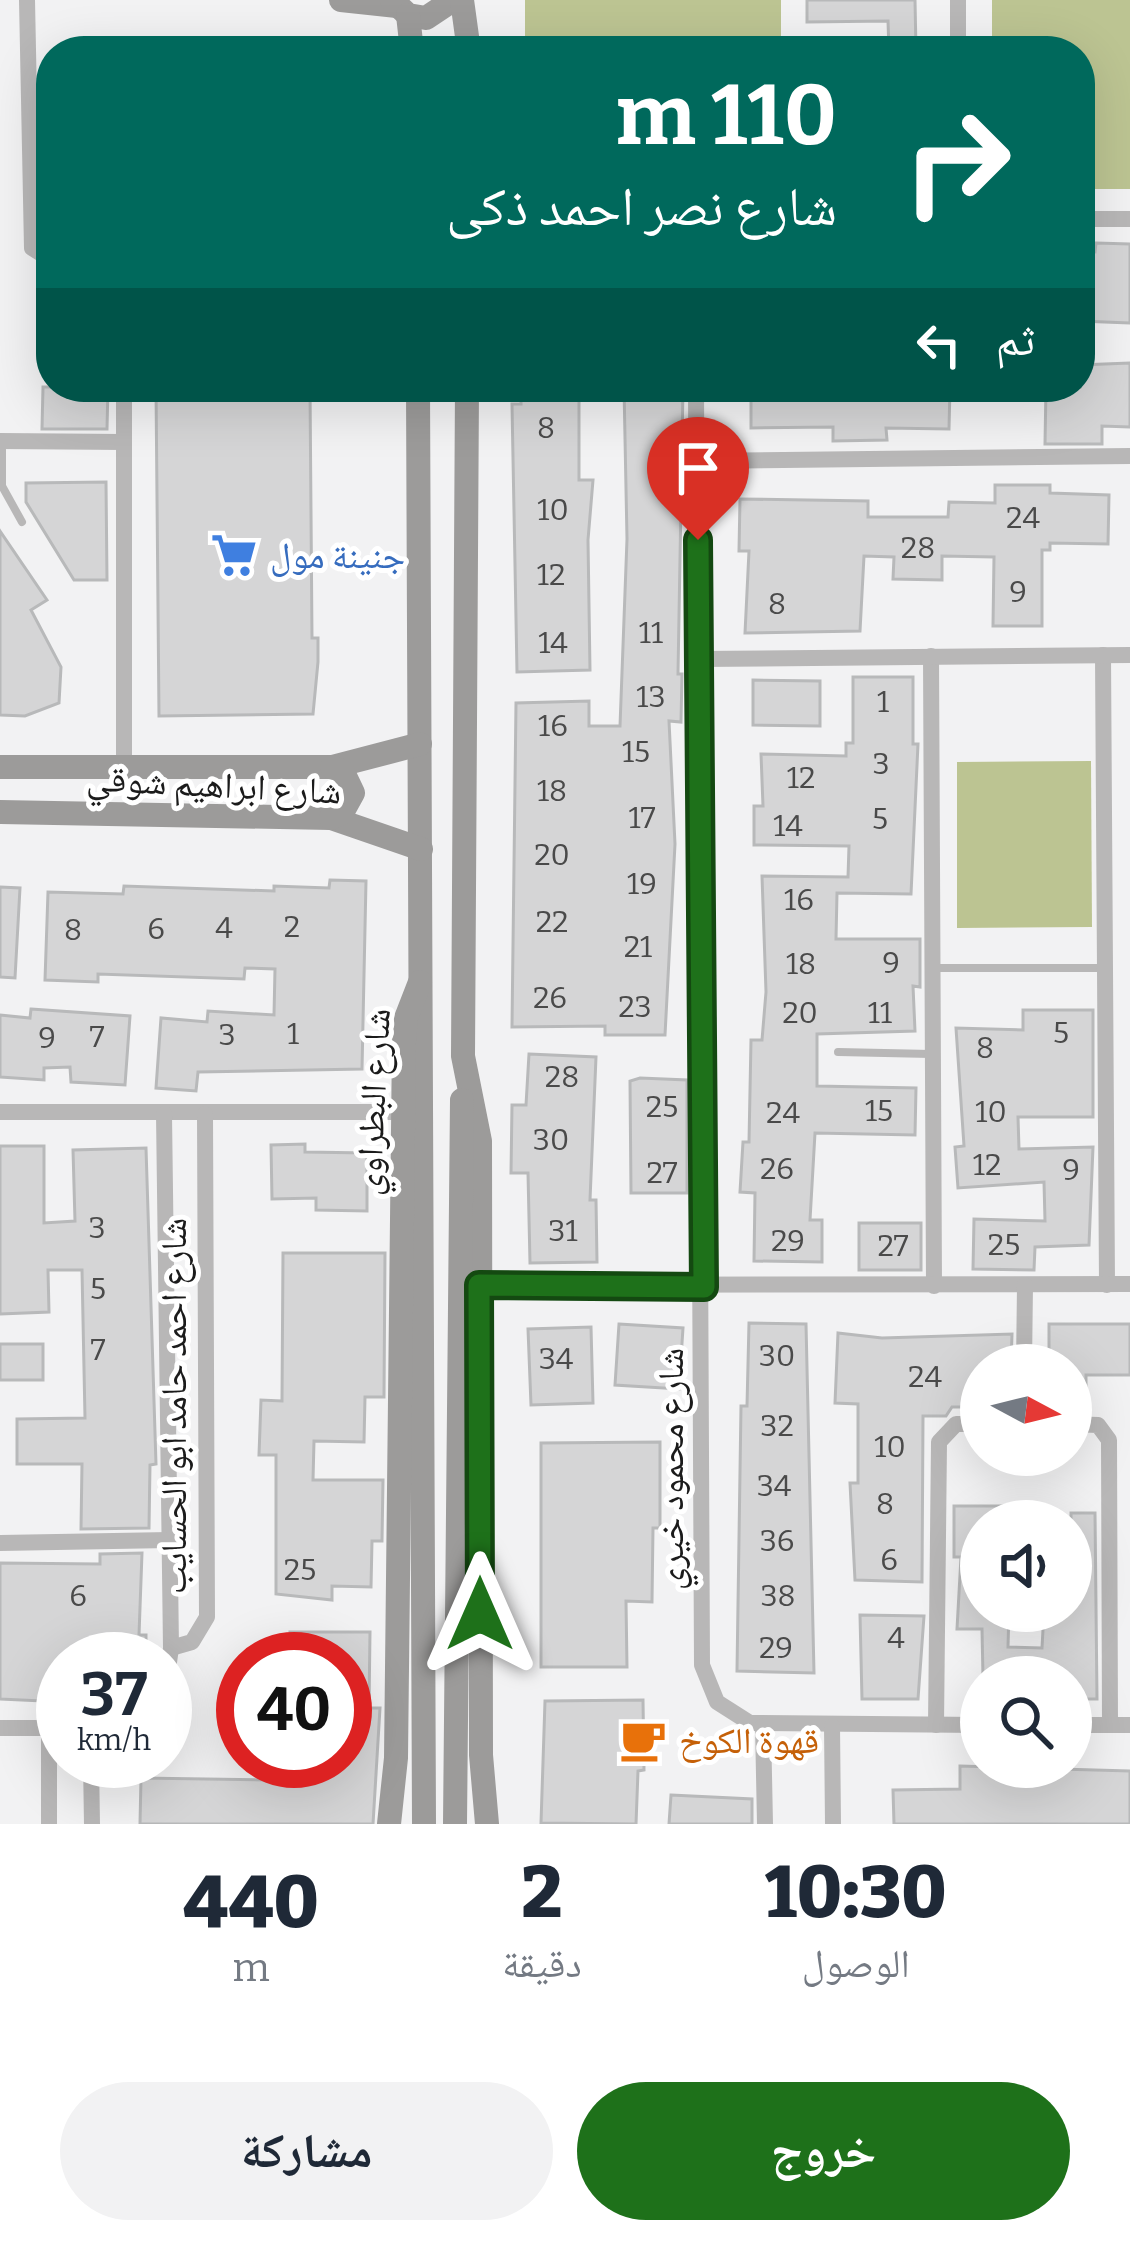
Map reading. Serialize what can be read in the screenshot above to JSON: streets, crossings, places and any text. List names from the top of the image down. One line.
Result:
{"streets":{"street":["شارع ابراهيم شوقي","شارع البطراوي","شارع احمد حامد ابو الحسايب","شارع محمود خيري"]},"crossings":[["شارع ابراهيم شوقي","شارع البطراوي"]],"places":{"supermarket":["جنينة مول"],"cafe":["قهوة الكوخ"]},"house_numbers":["8","10","24","28","12","9","8","11","14","13","1","16","15","3","12","18","17","5","14","20","19","16","22","2","4","6","8","21","9","18","26","23","20","11","5","1","3","7","9","8","28","25","15","10","24","30","12","26","9","27","3","31","29","25","27","5","7","30","34","24","32","10","34","8","36","6","25","6","38","4","29"],"north":"right","page":{"turn":["110 m","شارع نصر احمد ذكى"],"then":"ثم","speed":"37 km/h","limit":"40","eta":["10:30","الوصول","2","دقيقة","440","m"],"buttons":["خروج","مشاركة"]}}
